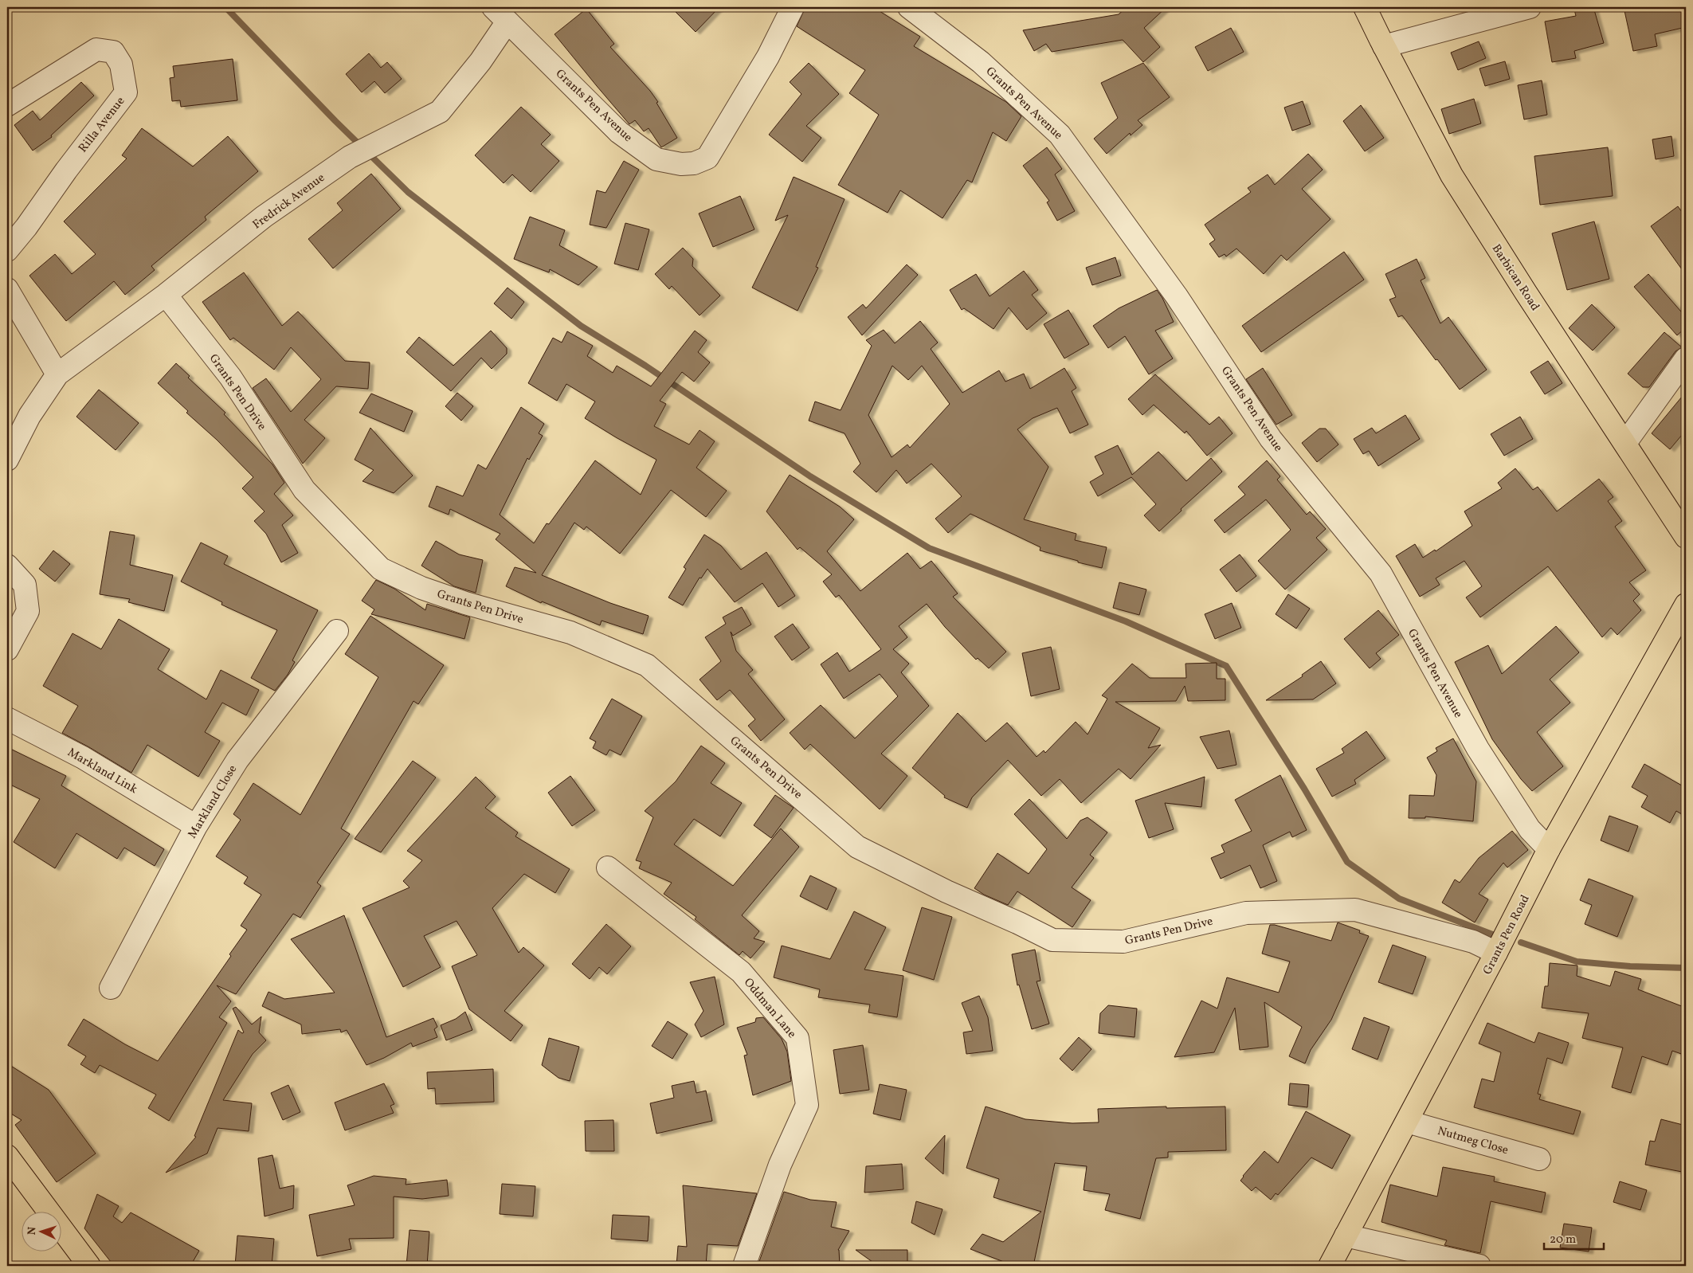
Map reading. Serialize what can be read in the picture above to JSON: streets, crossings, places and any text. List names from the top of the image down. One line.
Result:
{"streets":{"main road":["Barbican Road","Grants Pen Road"],"street":["Grants Pen Avenue","Rilla Avenue","Fredrick Avenue","Grants Pen Drive","Markland Link","Markland Close","Oddman Lane","Nutmeg Close"]},"crossings":[["Grants Pen Avenue","Fredrick Avenue"],["Grants Pen Avenue","Grants Pen Road"],["Fredrick Avenue","Grants Pen Drive"],["Grants Pen Drive","Grants Pen Road"],["Markland Link","Markland Close"],["Grants Pen Road","Nutmeg Close"]],"scale_bar":"20 m","north":"left"}
